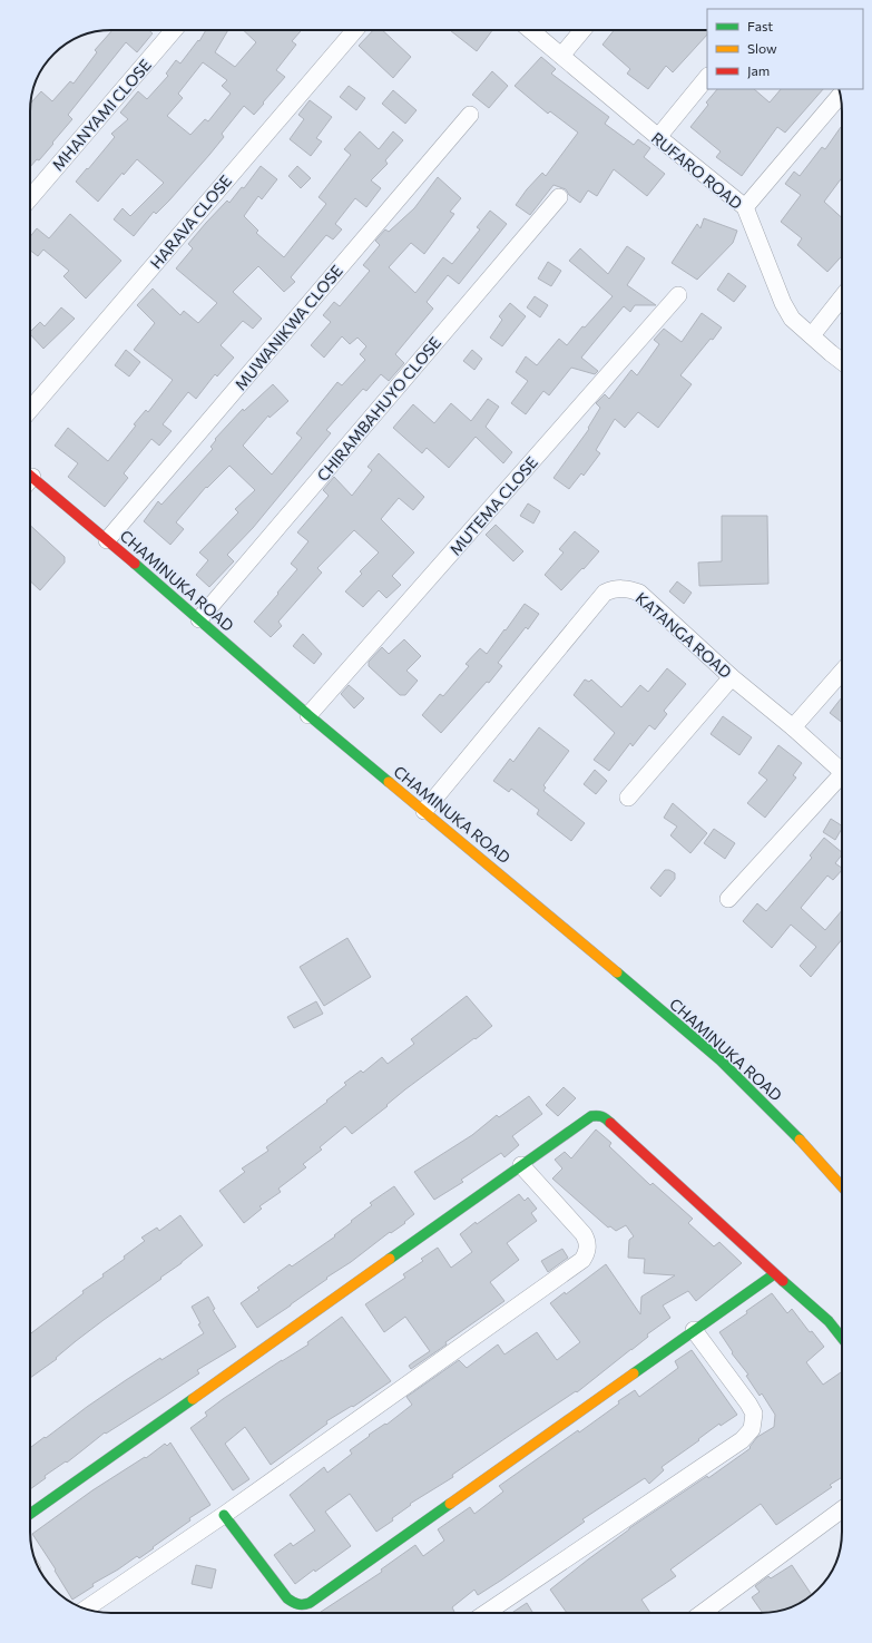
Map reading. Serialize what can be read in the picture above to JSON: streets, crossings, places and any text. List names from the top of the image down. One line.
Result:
{"streets":{"street":["MHANYAMI CLOSE","RUFARO ROAD","HARAVA CLOSE","MUWANIKWA CLOSE","CHIRAMBAHUYO CLOSE","MUTEMA CLOSE","CHAMINUKA ROAD","KATANGA ROAD"]},"crossings":[["MUWANIKWA CLOSE","CHAMINUKA ROAD"],["CHIRAMBAHUYO CLOSE","CHAMINUKA ROAD"],["MUTEMA CLOSE","CHAMINUKA ROAD"],["CHAMINUKA ROAD","KATANGA ROAD"]],"legend":["Fast","Slow","Jam"]}
